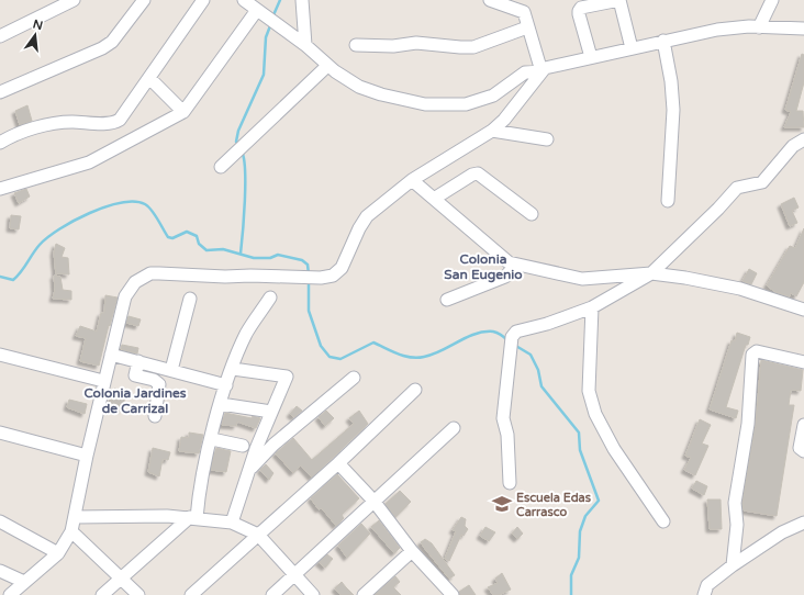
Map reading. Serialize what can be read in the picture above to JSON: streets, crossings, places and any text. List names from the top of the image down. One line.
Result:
{"districts":["Colonia San Eugenio","Colonia Jardines de Carrizal"],"places":{"school or university":["Escuela Edas Carrasco"]},"north":"top"}
